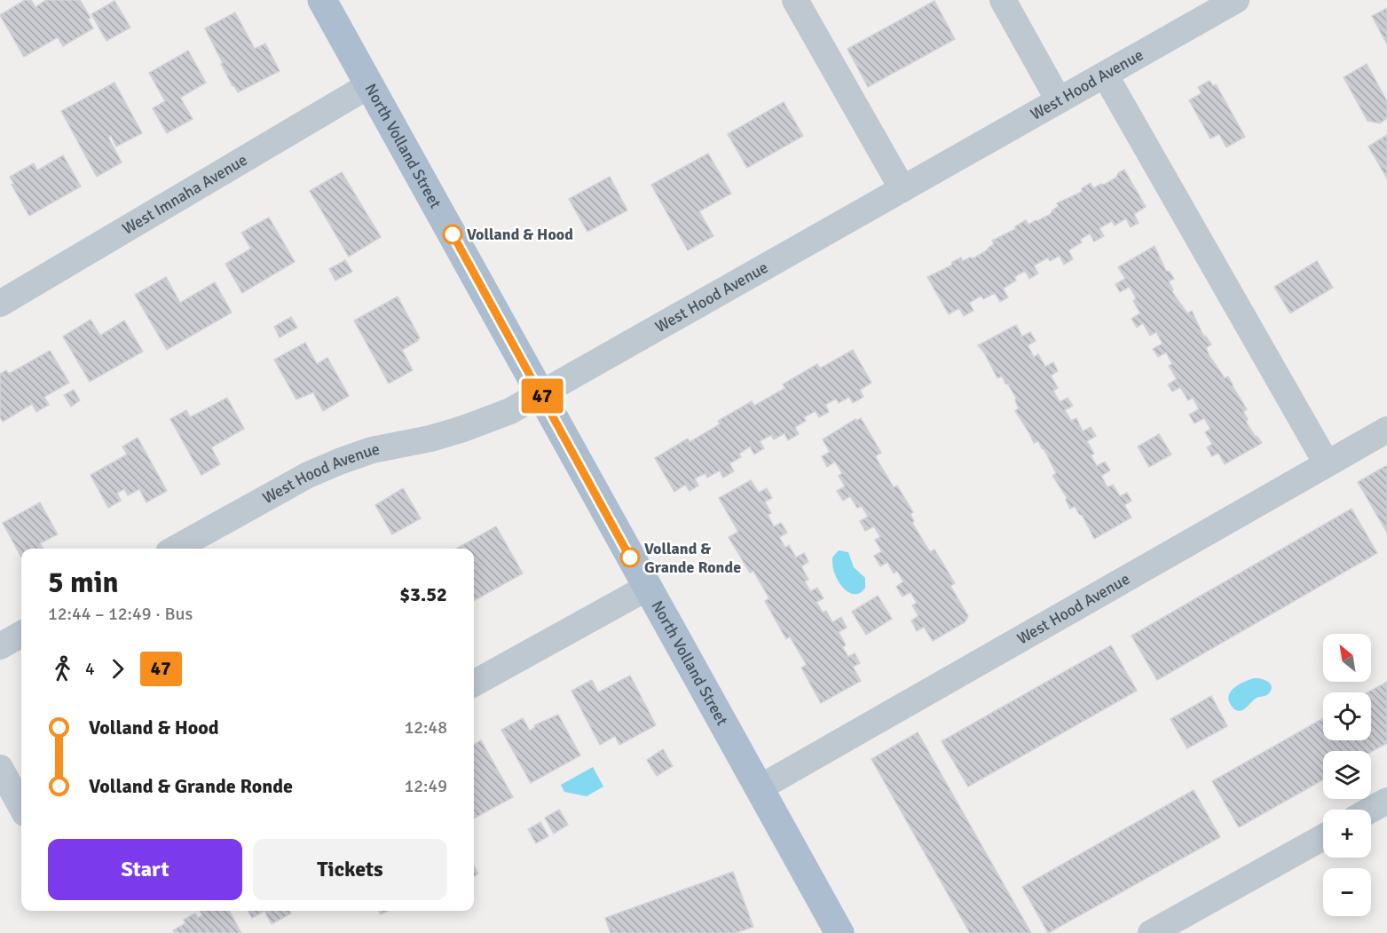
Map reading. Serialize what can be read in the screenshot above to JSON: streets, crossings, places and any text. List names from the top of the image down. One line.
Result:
{"streets":{"main road":["North Volland Street"],"street":["West Hood Avenue","West Imnaha Avenue"]},"crossings":[["West Hood Avenue","North Volland Street"],["North Volland Street","West Imnaha Avenue"]],"places":["Volland & Hood","Volland & Grande Ronde"],"lines":["bus line 47"],"north":"top left","page":{"on_map":"47","heading":["5 min","12:44 – 12:49 · Bus","$3.52"],"map_buttons":["+","−"],"legs":["4","47"],"list":[{"name":"Volland & Hood","value":"12:48"},{"name":"Volland & Grande Ronde","value":"12:49"}],"buttons":["Start","Tickets"]}}
